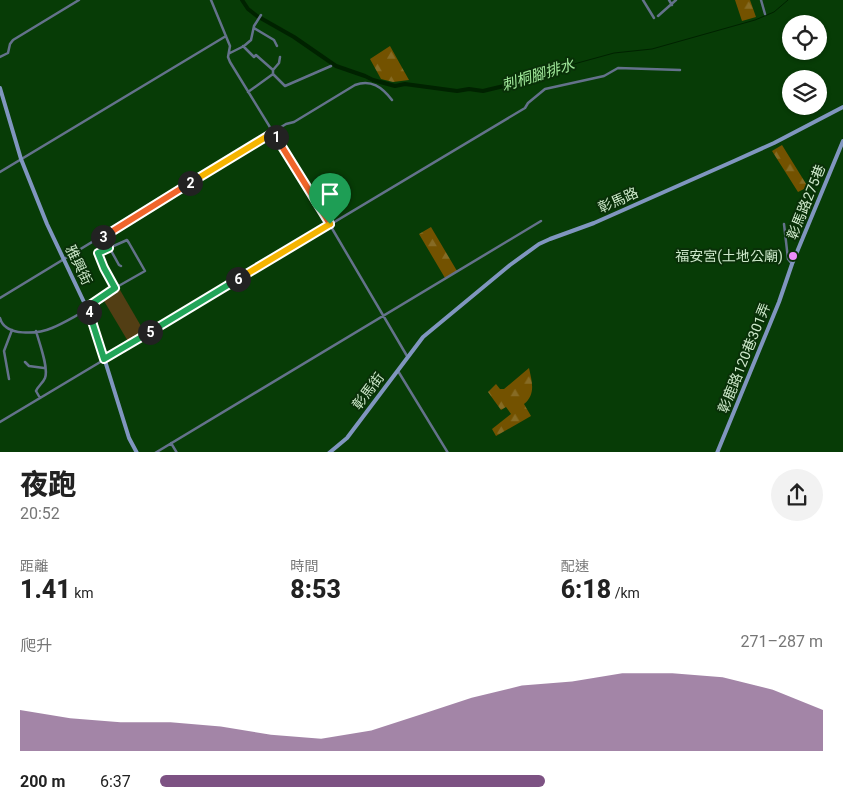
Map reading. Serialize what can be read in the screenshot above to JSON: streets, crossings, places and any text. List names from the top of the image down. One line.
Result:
{"streets":{"street":["彰馬路","彰馬路275巷","雅興街","彰鹿路120巷301弄","彰馬街"]},"crossings":[["彰馬路","彰馬街"],["彰馬路275巷","彰鹿路120巷301弄"]],"water":["刺桐腳排水"],"places":["福安宮(土地公廟)"],"page":{"pins":["1","2","3","6","4","5"],"heading":["夜跑","20:52"],"stats":[["距離","1.41 km"],["時間","8:53"],["配速","6:18 /km"]],"chart":["爬升","271–287 m"],"list":[{"name":"200 m","note":"6:37"}]}}
